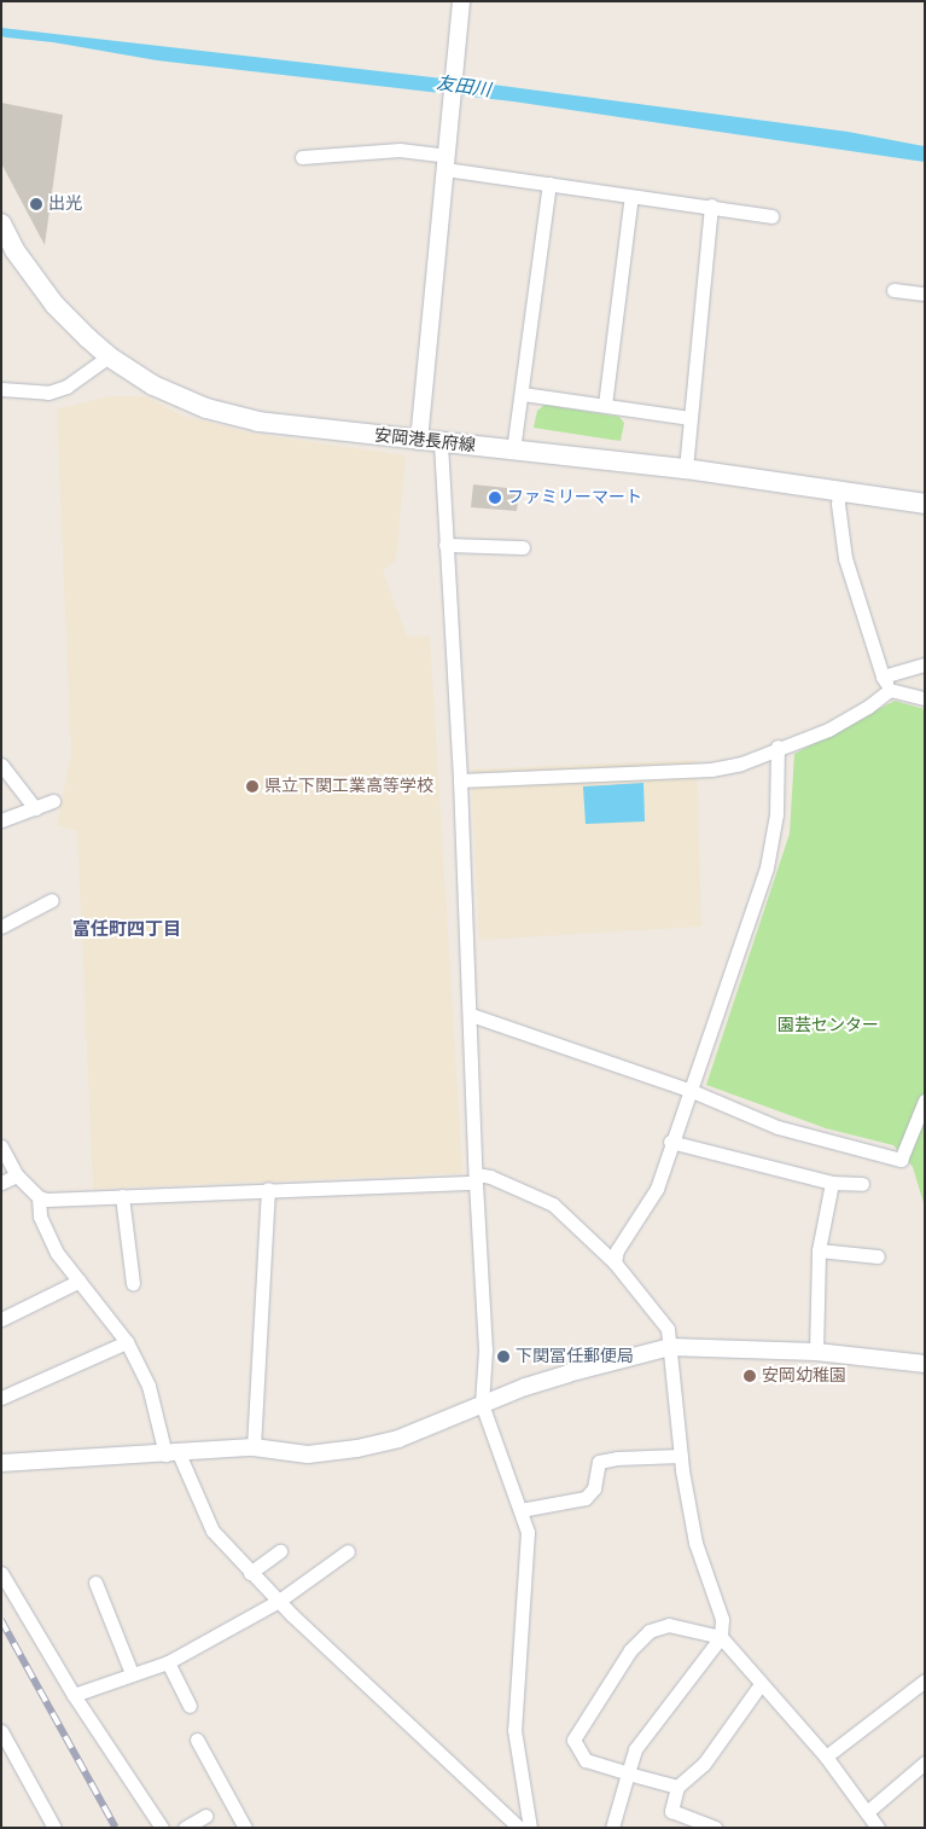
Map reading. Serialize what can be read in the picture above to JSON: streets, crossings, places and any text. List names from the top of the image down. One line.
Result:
{"streets":{"main road":["安岡港長府線"]},"districts":["富任町四丁目"],"water":["友田川"],"parks":["園芸センター"],"places":["出光","ファミリーマート","県立下関工業高等学校","下関冨任郵便局","安岡幼稚園"]}
